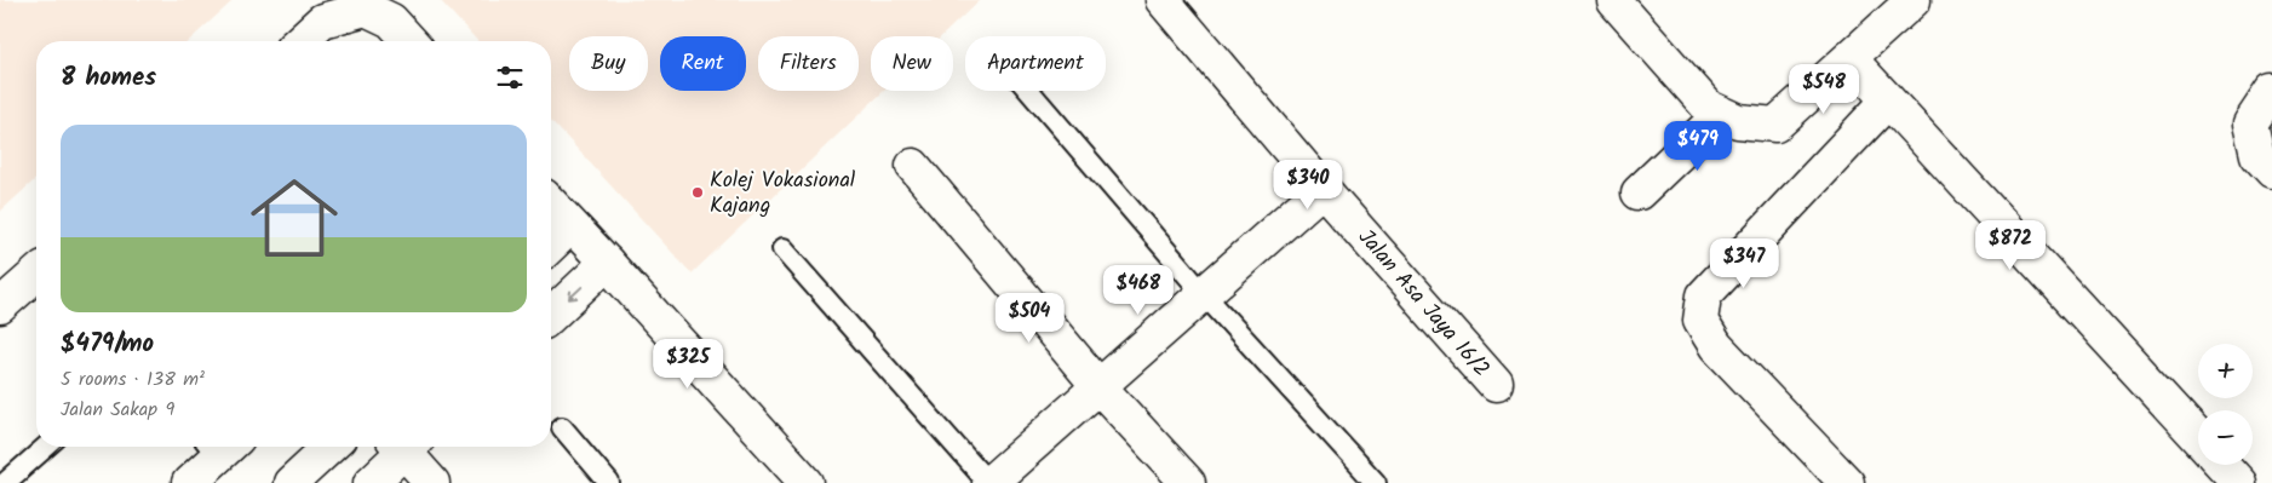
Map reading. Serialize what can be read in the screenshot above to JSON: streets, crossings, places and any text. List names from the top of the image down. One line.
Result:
{"streets":{"street":["Jalan Asa Jaya 16/2"]},"places":["Kolej Vokasional Kajang"],"page":{"chip":["Buy","Rent","Filters","New","Apartment"],"heading":"8 homes","price":["$548","$479","$340","$872","$347","$468","$504","$325"],"list":[{"name":"$479/mo","note":"5 rooms · 138 m² · Jalan Sakap 9"}],"map_buttons":["+","−"]}}
